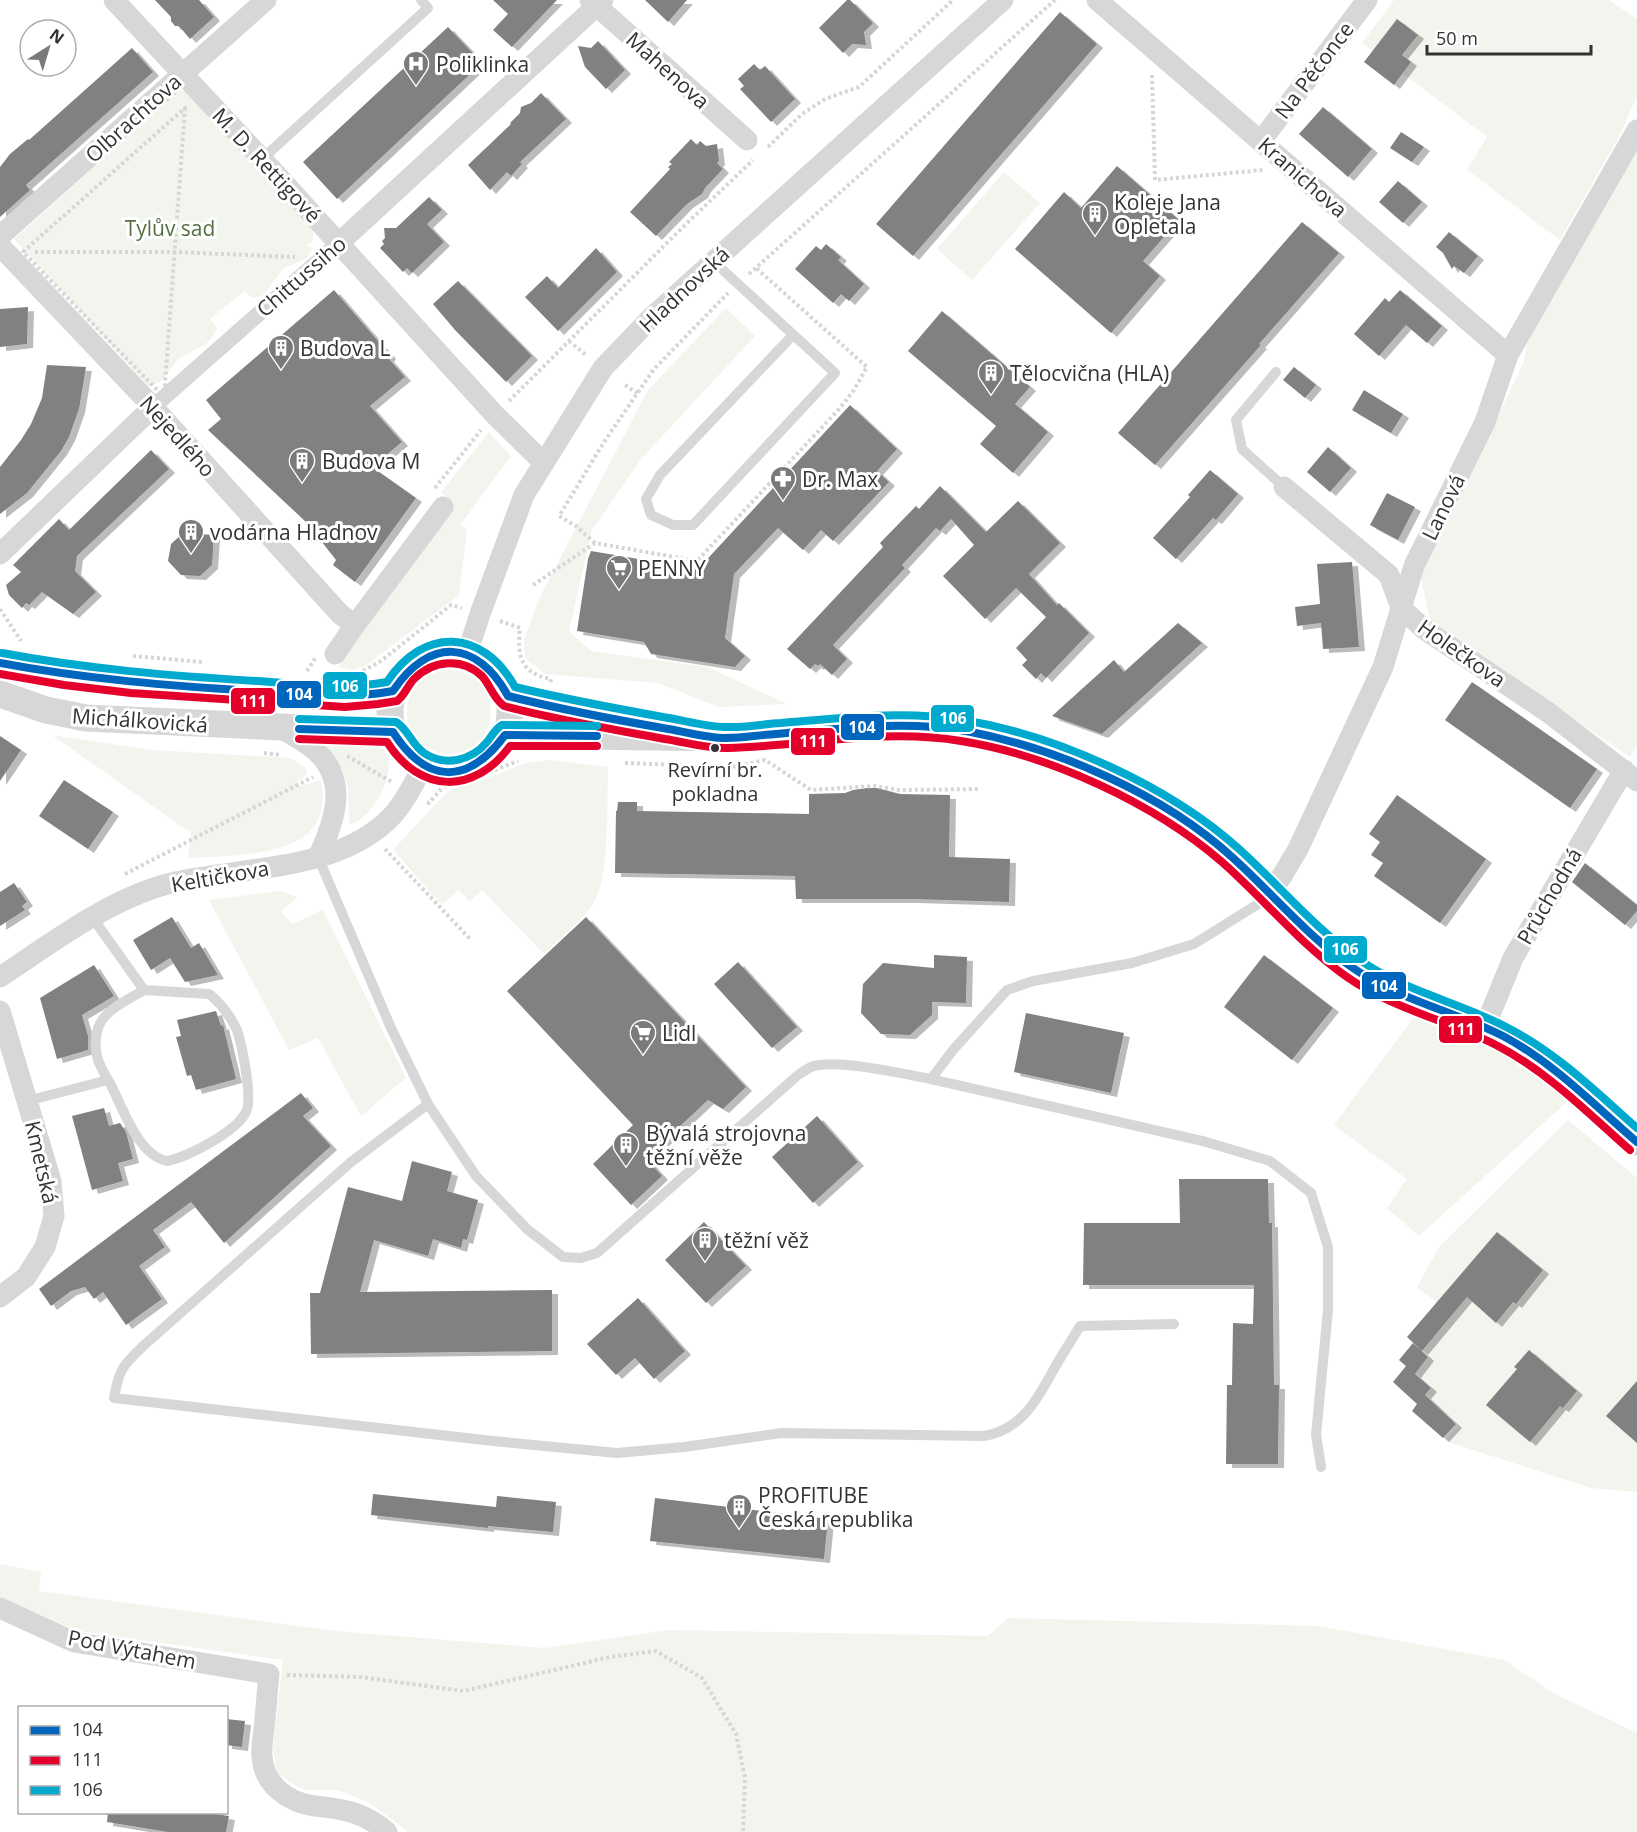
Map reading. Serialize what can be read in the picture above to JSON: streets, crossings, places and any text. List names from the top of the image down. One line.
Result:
{"streets":{"street":["Mahenova","Na Pěčonce","Olbrachtova","M. D. Rettigové","Kranichova","Chittussiho","Hladnovská","Nejedlého","Lanová","Holečkova","Michálkovická","Keltičkova","Průchodná","Kmetská","Pod Výtahem"]},"crossings":[["Mahenova","Chittussiho"],["Na Pěčonce","Kranichova"],["Olbrachtova","M. D. Rettigové"],["Olbrachtova","Nejedlého"],["M. D. Rettigové","Chittussiho"],["M. D. Rettigové","Hladnovská"],["Kranichova","Lanová"],["Chittussiho","Nejedlého"],["Hladnovská","Michálkovická"],["Hladnovská","Keltičkova"],["Lanová","Holečkova"],["Holečkova","Průchodná"],["Michálkovická","Keltičkova"]],"parks":["Tylův sad"],"places":{"hospital":["Poliklinka"],"building":["Koleje Jana Opletala","Budova L","Tělocvična (HLA)","Budova M","vodárna Hladnov","Bývalá strojovna těžní věže","těžní věž","PROFITUBE Česká republika"],"pharmacy":["Dr. Max"],"supermarket":["PENNY","Lidl"],"other":["Revírní br. pokladna"]},"lines":["transit line 106","transit line 104","transit line 111"],"legend":["104","111","106"],"scale_bar":"50 m","north":"top right"}
